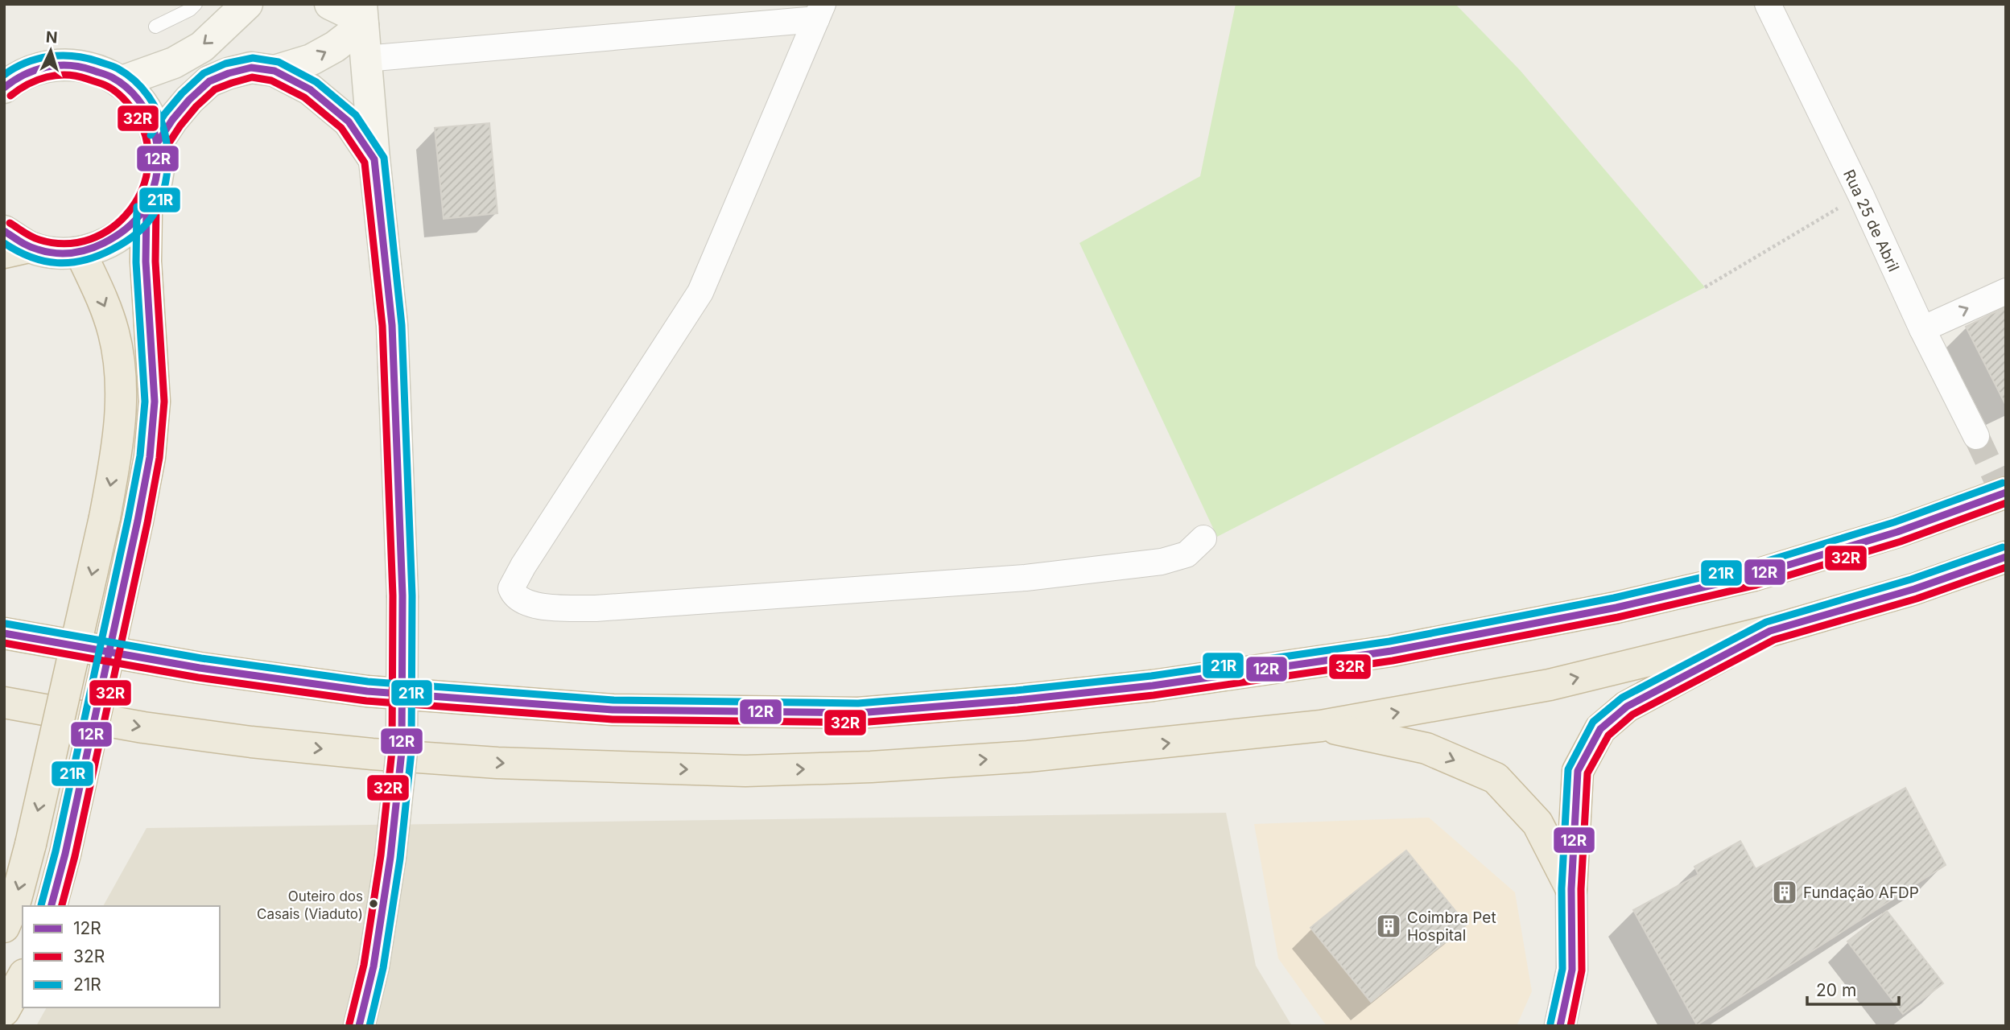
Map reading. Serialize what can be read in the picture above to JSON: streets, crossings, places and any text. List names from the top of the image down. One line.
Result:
{"streets":{"street":["Rua 25 de Abril"]},"places":{"building":["Fundação AFDP","Coimbra Pet Hospital"],"other":["Outeiro dos Casais (Viaduto)"]},"lines":["transit line 21R","transit line 12R","transit line 32R"],"legend":["12R","32R","21R"],"scale_bar":"20 m","north":"top"}
